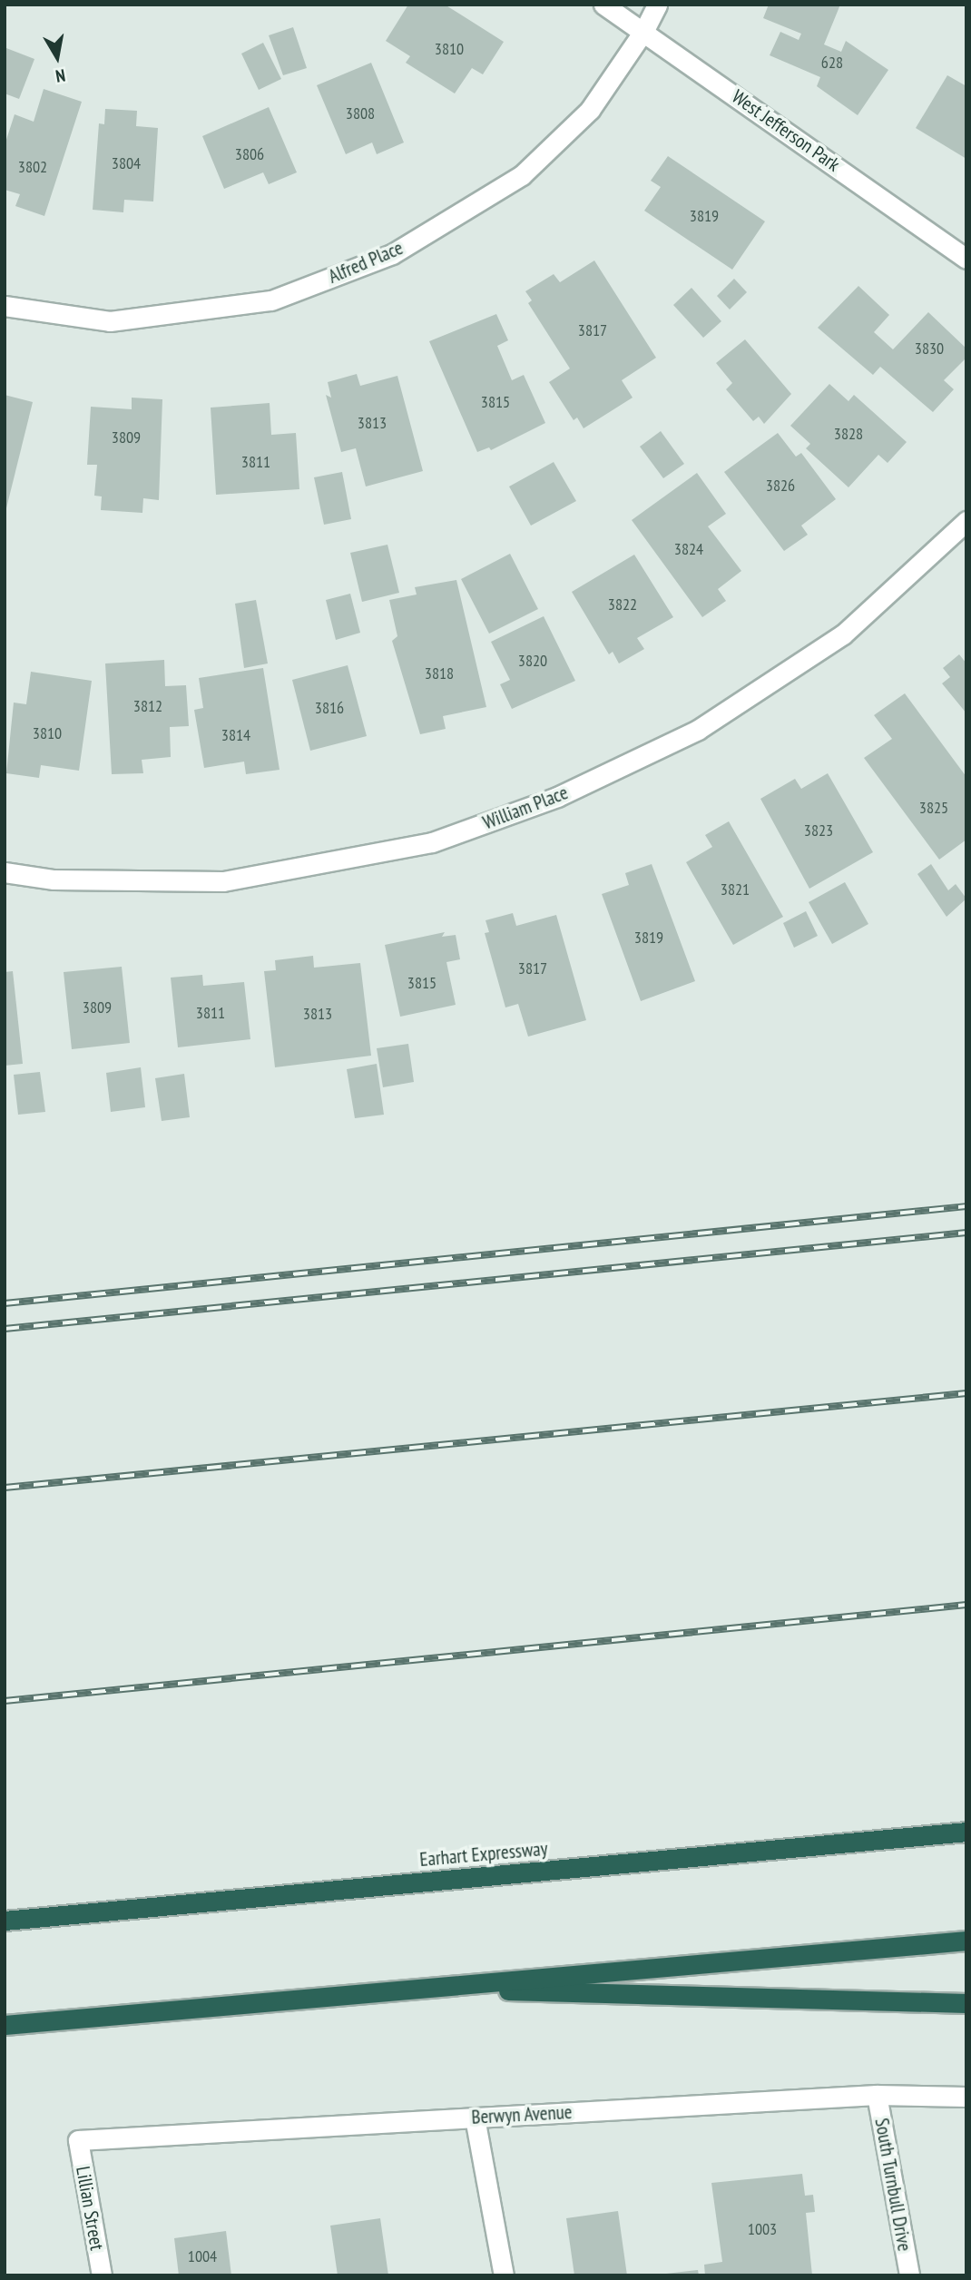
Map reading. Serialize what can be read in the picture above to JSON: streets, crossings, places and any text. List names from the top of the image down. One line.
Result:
{"streets":{"highway":["Earhart Expressway"],"street":["West Jefferson Park","Alfred Place","William Place","Berwyn Avenue","South Turnbull Drive","Lillian Street"]},"crossings":[["West Jefferson Park","Alfred Place"],["Berwyn Avenue","South Turnbull Drive"],["Berwyn Avenue","Lillian Street"]],"house_numbers":["3810","628","3808","3806","3804","3802","3819","3817","3830","3815","3813","3828","3809","3811","3826","3824","3822","3820","3818","3812","3816","3810","3814","3825","3823","3821","3819","3817","3815","3809","3811","3813","1003","1004"],"north":"bottom"}
